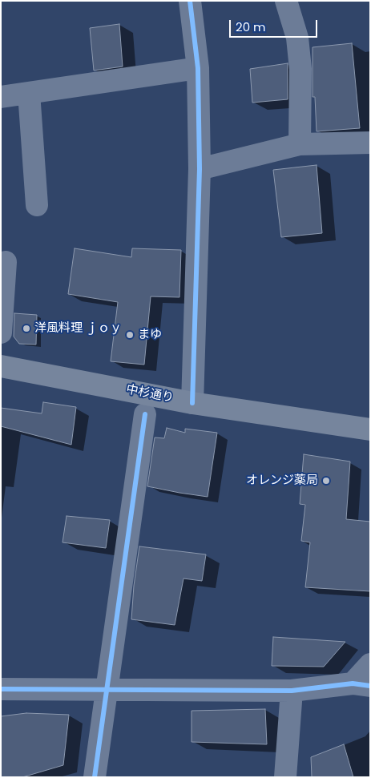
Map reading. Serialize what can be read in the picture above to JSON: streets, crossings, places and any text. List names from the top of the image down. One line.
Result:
{"streets":{"main road":["中杉通り"]},"places":["洋風料理 ｊｏｙ","まゆ","オレンジ薬局"],"scale_bar":"20 m"}
